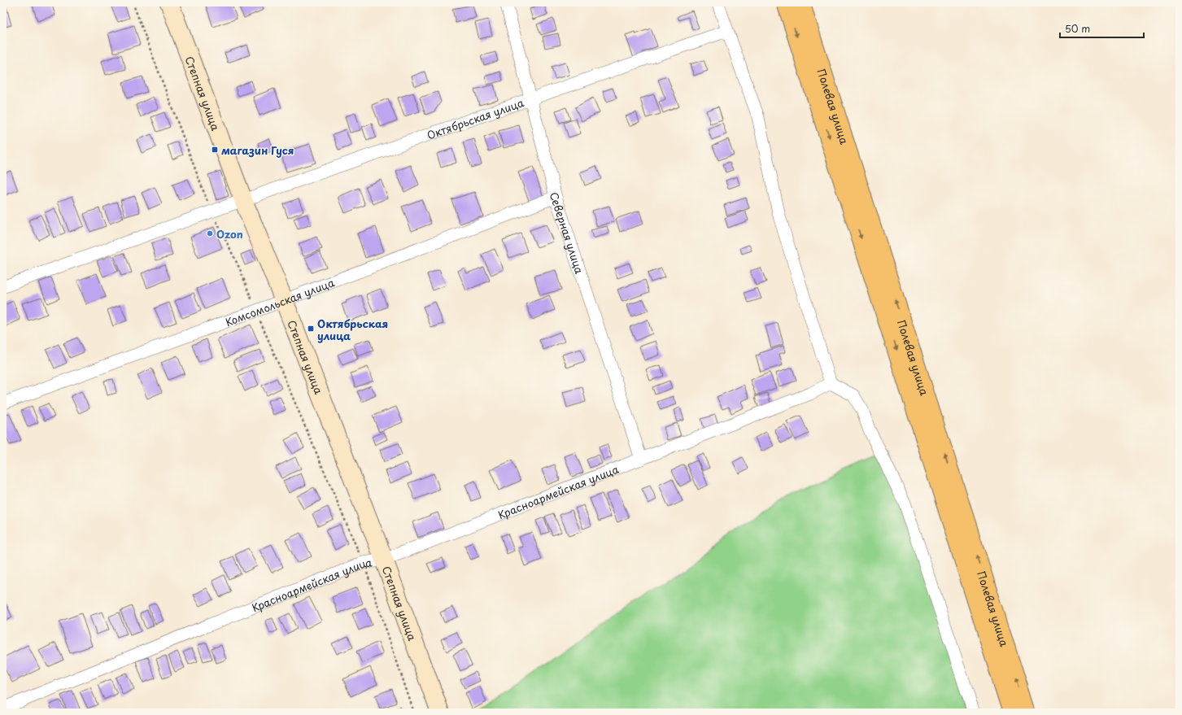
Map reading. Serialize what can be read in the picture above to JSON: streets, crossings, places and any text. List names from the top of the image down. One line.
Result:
{"streets":{"highway":["Полевая улица"],"main road":["Степная улица"],"street":["Октябрьская улица","Северная улица","Комсомольская улица","Красноармейская улица"]},"crossings":[["Степная улица","Октябрьская улица"],["Степная улица","Комсомольская улица"],["Степная улица","Красноармейская улица"],["Октябрьская улица","Северная улица"],["Северная улица","Комсомольская улица"],["Северная улица","Красноармейская улица"]],"places":{"transit":["магазин Гуся","Октябрьская улица"],"other":["Ozon"]},"scale_bar":"50 m"}
